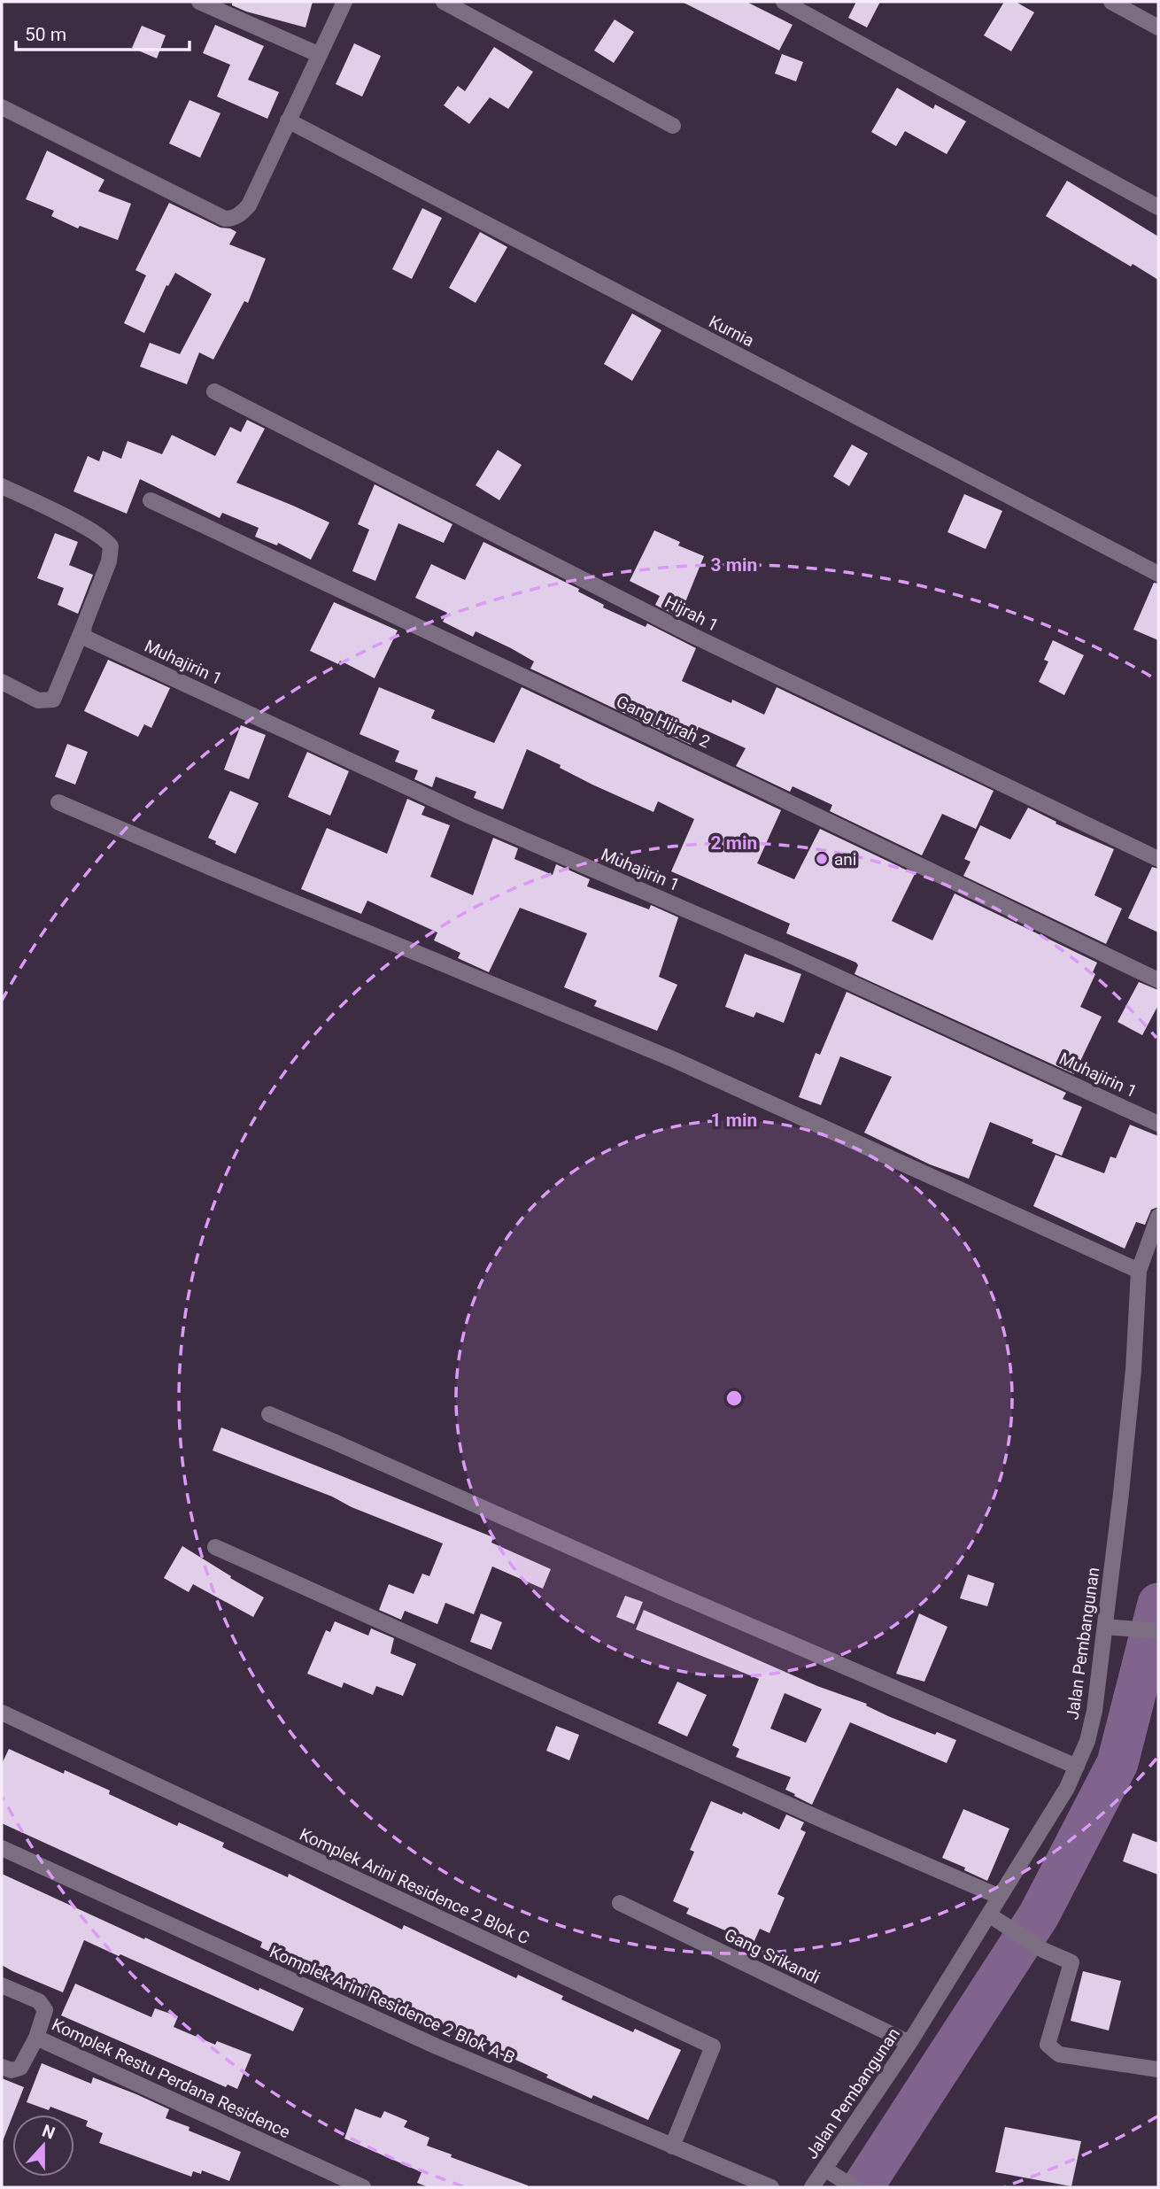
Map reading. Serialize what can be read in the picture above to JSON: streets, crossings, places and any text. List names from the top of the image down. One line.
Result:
{"streets":{"street":["Kurnia","Hijrah 1","Muhajirin 1","Gang Hijrah 2","Jalan Pembangunan","Komplek Arini Residence 2 Blok C","Gang Srikandi","Komplek Arini Residence 2 Blok A-B","Komplek Restu Perdana Residence"]},"crossings":[["Jalan Pembangunan","Gang Srikandi"],["Komplek Arini Residence 2 Blok C","Komplek Arini Residence 2 Blok A-B"]],"places":["ani"],"scale_bar":"50 m","north":"top","rings":["3 min","2 min","1 min"]}
